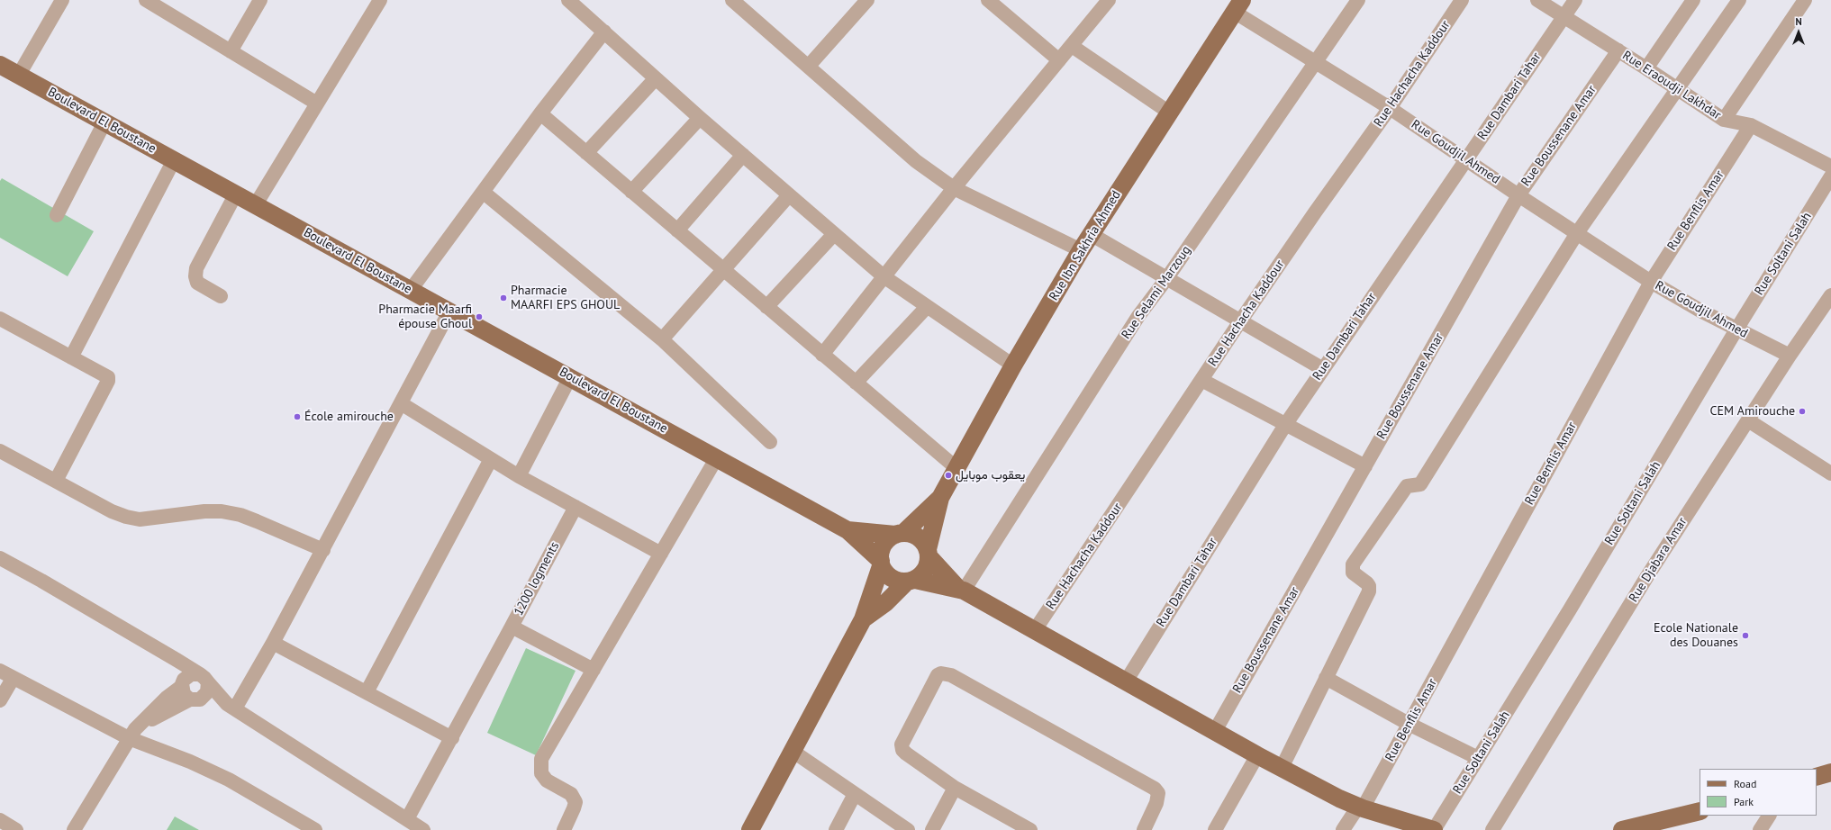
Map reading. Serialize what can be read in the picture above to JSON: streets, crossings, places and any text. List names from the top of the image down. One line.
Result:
{"streets":{"main road":["Boulevard El Boustane","Rue Ibn Sakhria Ahmed"],"street":["Rue Hachacha Kaddour","Rue Eraoudji Lakhdar","Rue Dambari Tahar","Rue Boussenane Amar","Rue Goudjil Ahmed","Rue Benflis Amar","Rue Soltani Salah","Rue Selami Marzoug","Rue Djabara Amar","1200 logments"]},"crossings":[["Rue Hachacha Kaddour","Rue Goudjil Ahmed"],["Rue Eraoudji Lakhdar","Rue Dambari Tahar"],["Rue Eraoudji Lakhdar","Rue Boussenane Amar"],["Rue Eraoudji Lakhdar","Rue Benflis Amar"],["Rue Dambari Tahar","Rue Goudjil Ahmed"],["Rue Boussenane Amar","Rue Goudjil Ahmed"],["Rue Goudjil Ahmed","Rue Benflis Amar"],["Rue Goudjil Ahmed","Rue Ibn Sakhria Ahmed"],["Rue Goudjil Ahmed","Rue Soltani Salah"],["Rue Goudjil Ahmed","Rue Selami Marzoug"],["Rue Goudjil Ahmed","Rue Djabara Amar"]],"places":["Pharmacie MAARFI EPS GHOUL","Pharmacie Maarfi épouse Ghoul","CEM Amirouche","École amirouche","يعقوب موبايل","Ecole Nationale des Douanes"],"legend":["Road","Park"],"north":"top"}
